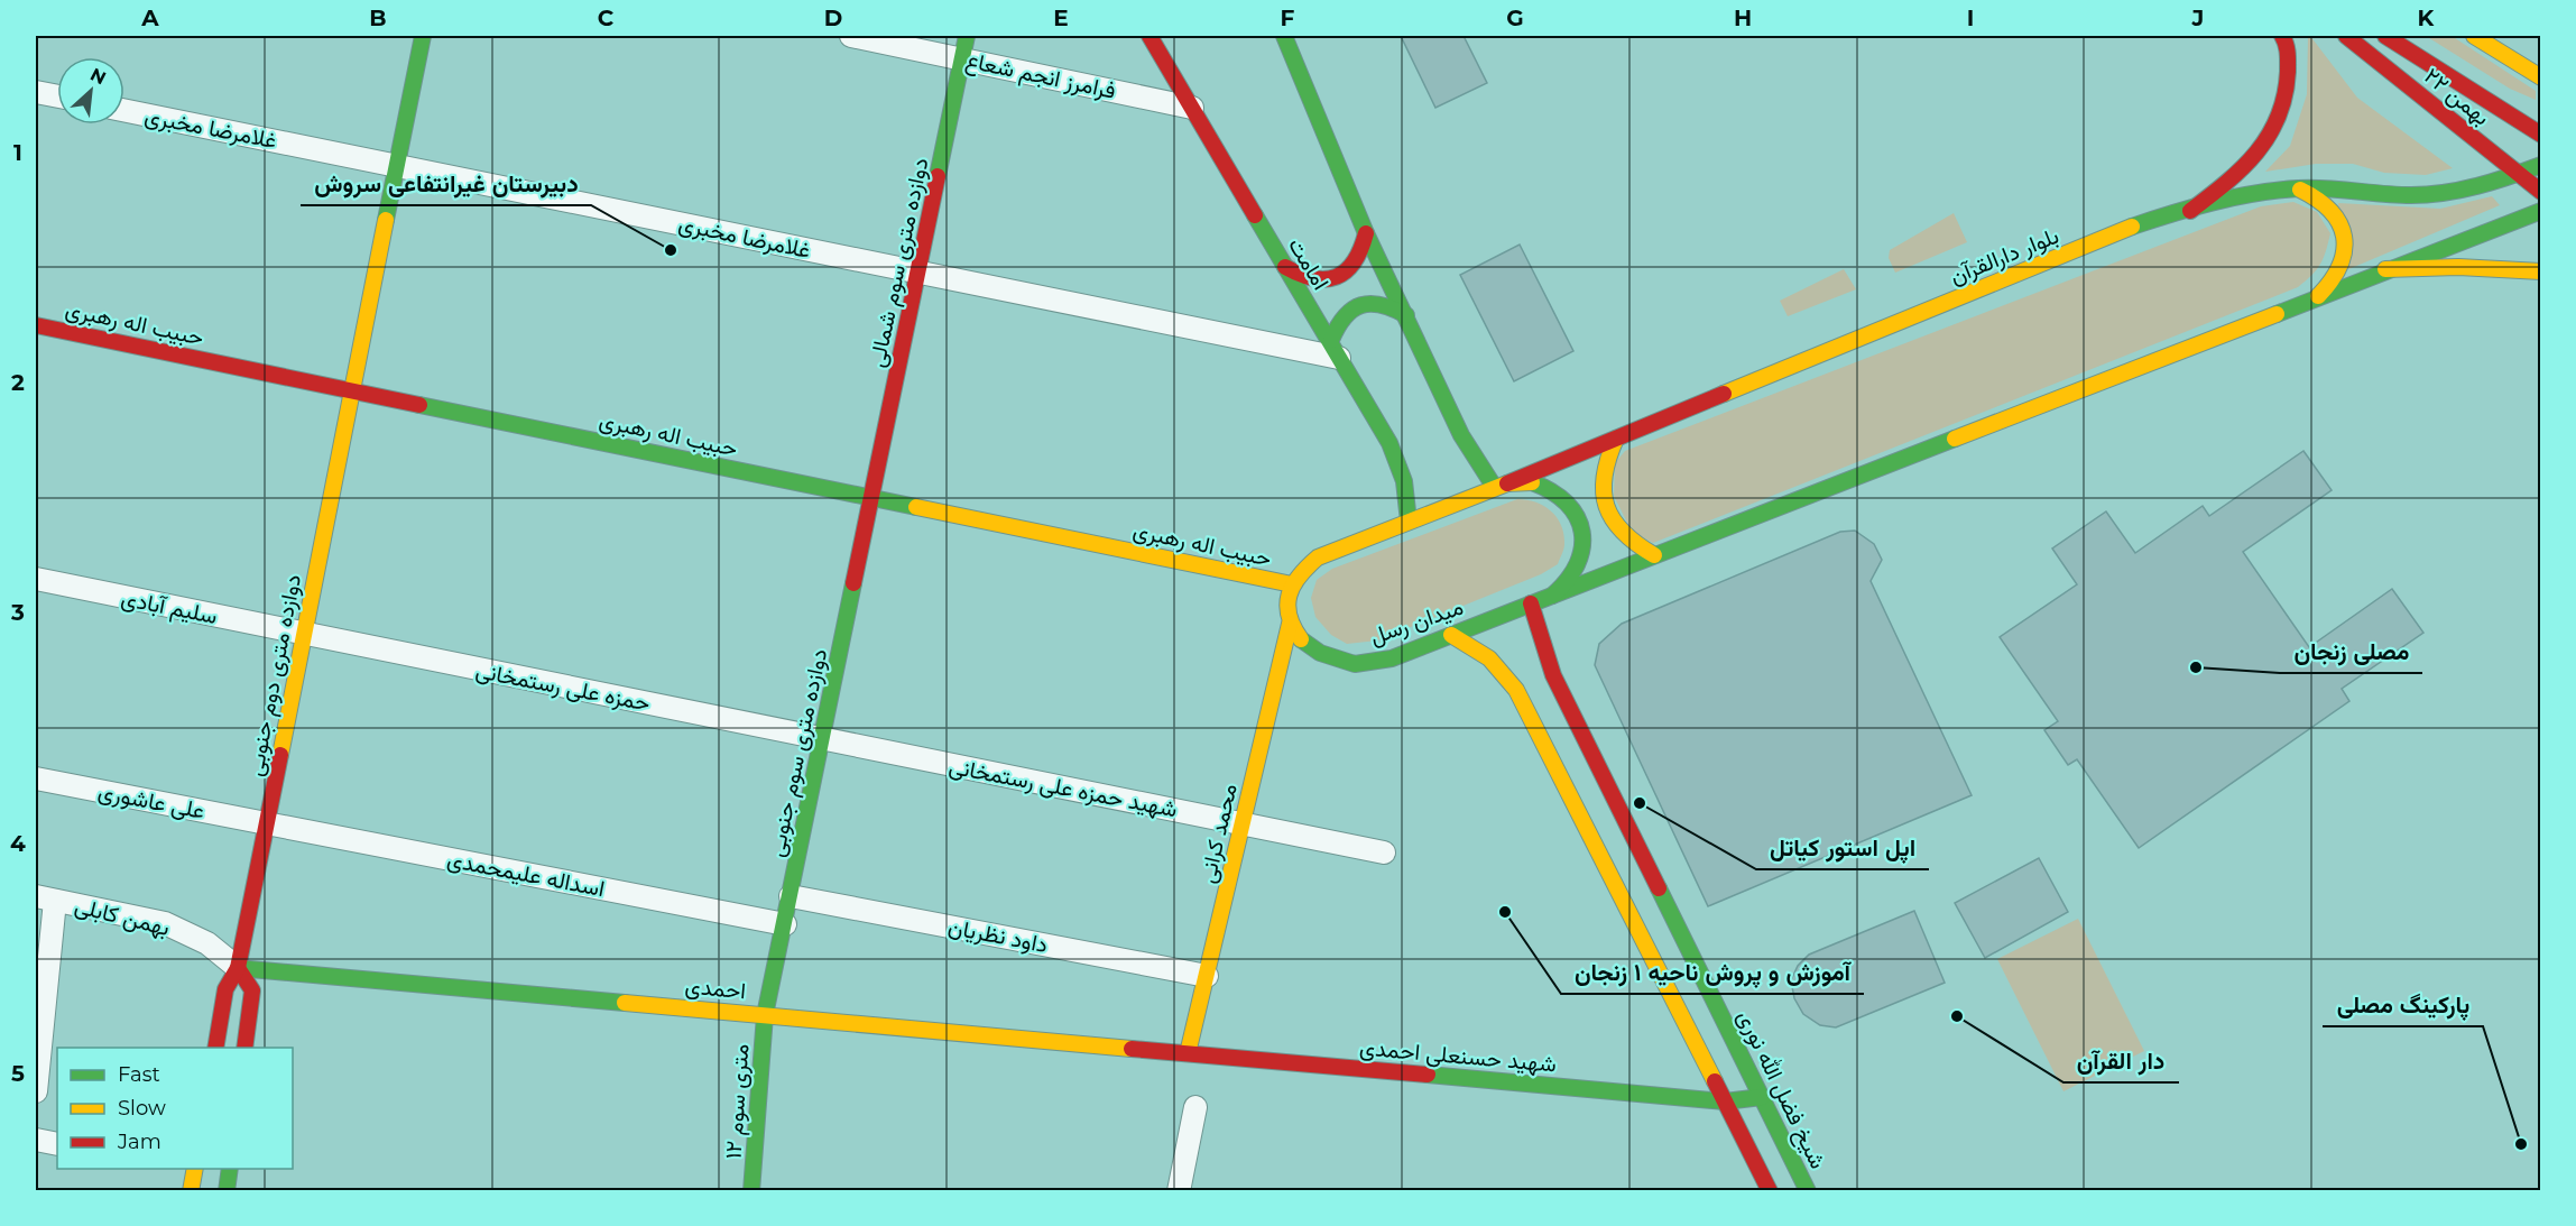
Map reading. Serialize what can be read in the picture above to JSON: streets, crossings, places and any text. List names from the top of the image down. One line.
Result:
{"streets":{"main road":["۲۲ بهمن","بلوار دارالقرآن","دوازده متری سوم شمالی","امامت","حبیب اله رهبری","میدان رسل","دوازده متری دوم جنوبی","دوازده متری سوم جنوبی","محمد کرانی","احمدی","شهید حسنعلی احمدی","شیخ فضل الله نوری","۱۲ متری سوم"],"street":["فرامرز انجم شعاع","غلامرضا مخبری","سلیم آبادی","حمزه علی رستمخانی","شهید حمزه علی رستمخانی","علی عاشوری","اسداله علیمحمدی","بهمن کابلی","داود نظریان"]},"crossings":[["فرامرز انجم شعاع","دوازده متری سوم شمالی"],["فرامرز انجم شعاع","امامت"],["۲۲ بهمن","بلوار دارالقرآن"],["غلامرضا مخبری","دوازده متری سوم شمالی"],["غلامرضا مخبری","امامت"],["غلامرضا مخبری","دوازده متری دوم جنوبی"],["بلوار دارالقرآن","میدان رسل"],["دوازده متری سوم شمالی","حبیب اله رهبری"],["دوازده متری سوم شمالی","دوازده متری سوم جنوبی"],["امامت","میدان رسل"],["حبیب اله رهبری","میدان رسل"],["حبیب اله رهبری","دوازده متری دوم جنوبی"],["حبیب اله رهبری","دوازده متری سوم جنوبی"],["سلیم آبادی","دوازده متری دوم جنوبی"],["سلیم آبادی","حمزه علی رستمخانی"],["میدان رسل","محمد کرانی"],["میدان رسل","شیخ فضل الله نوری"],["دوازده متری دوم جنوبی","حمزه علی رستمخانی"],["دوازده متری دوم جنوبی","علی عاشوری"],["دوازده متری دوم جنوبی","اسداله علیمحمدی"],["دوازده متری دوم جنوبی","بهمن کابلی"],["دوازده متری دوم جنوبی","احمدی"],["حمزه علی رستمخانی","دوازده متری سوم جنوبی"],["حمزه علی رستمخانی","شهید حمزه علی رستمخانی"],["دوازده متری سوم جنوبی","شهید حمزه علی رستمخانی"],["دوازده متری سوم جنوبی","اسداله علیمحمدی"],["دوازده متری سوم جنوبی","داود نظریان"],["دوازده متری سوم جنوبی","احمدی"],["دوازده متری سوم جنوبی","۱۲ متری سوم"],["شهید حمزه علی رستمخانی","محمد کرانی"],["علی عاشوری","اسداله علیمحمدی"],["محمد کرانی","داود نظریان"],["محمد کرانی","احمدی"],["محمد کرانی","شهید حسنعلی احمدی"],["بهمن کابلی","احمدی"],["احمدی","شهید حسنعلی احمدی"],["احمدی","۱۲ متری سوم"],["شهید حسنعلی احمدی","شیخ فضل الله نوری"]],"places":["دبیرستان غیرانتفاعی سروش","مصلی زنجان","اپل استور کیاتل","آموزش و پروش ناحیه ۱ زنجان","دار القرآن","پارکینگ مصلی"],"legend":["Fast","Slow","Jam"],"north":"top right","grid":{"columns":["A","B","C","D","E","F","G","H","I","J","K"],"rows":["1","2","3","4","5"]}}
